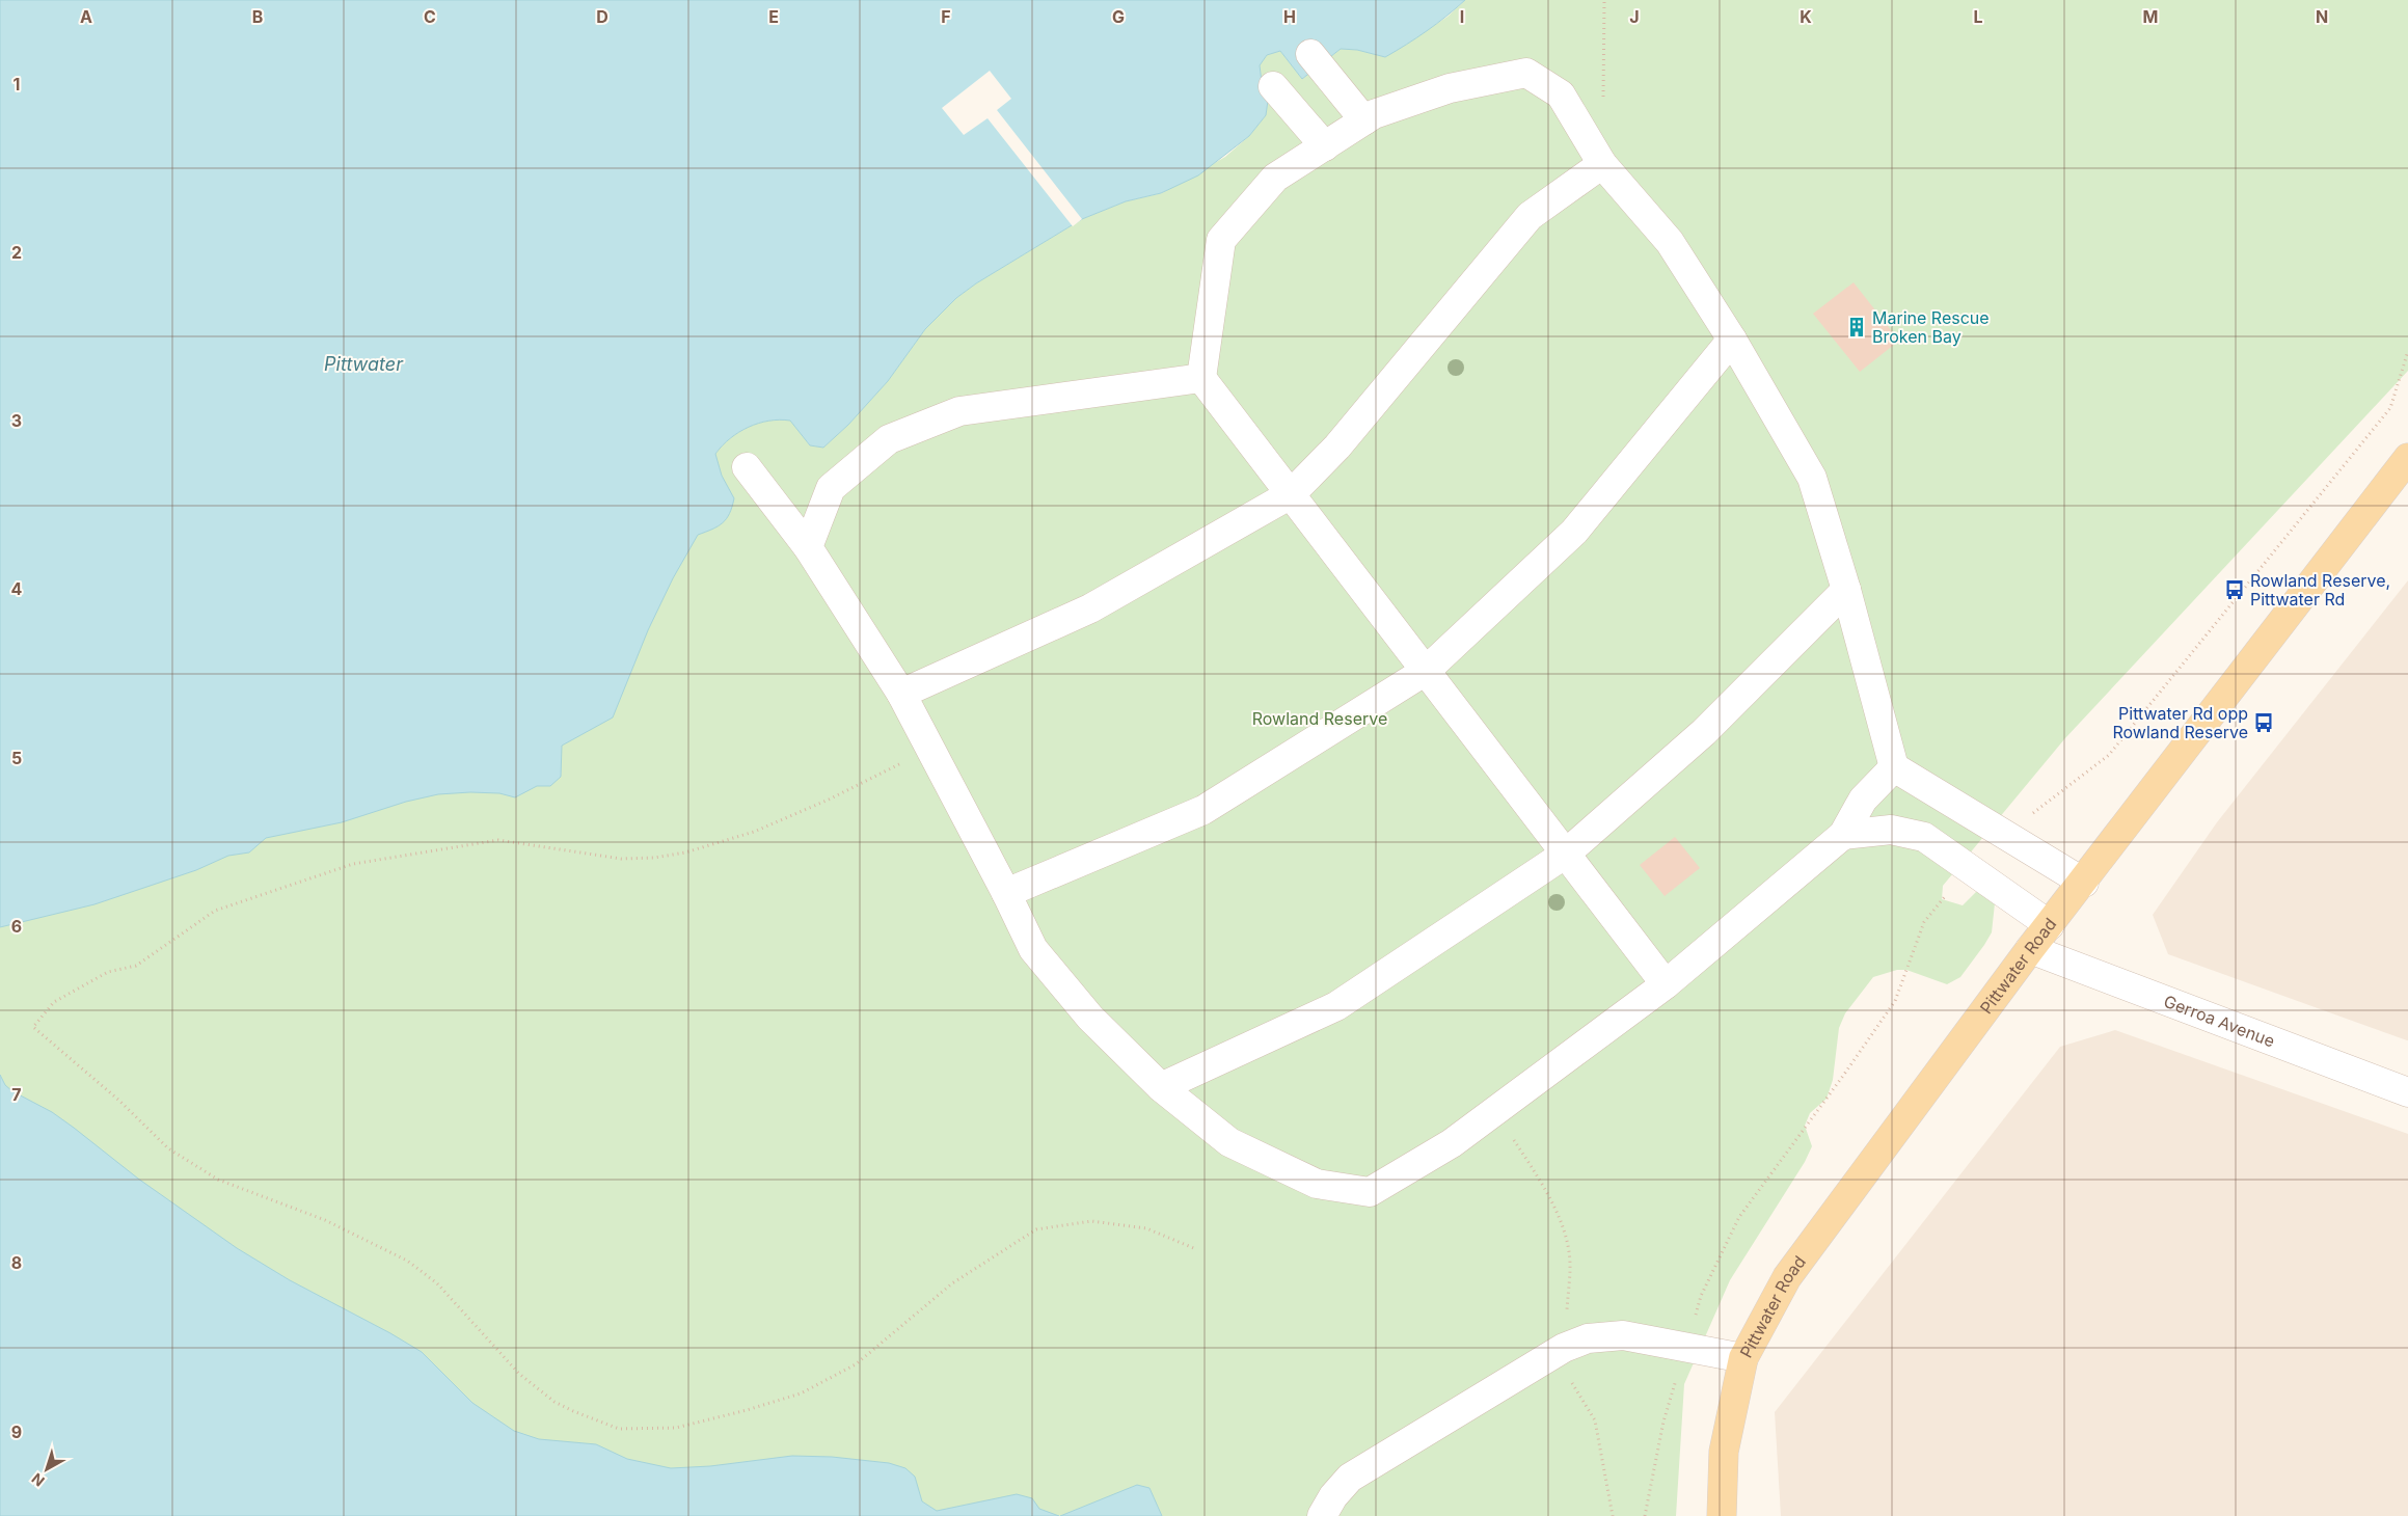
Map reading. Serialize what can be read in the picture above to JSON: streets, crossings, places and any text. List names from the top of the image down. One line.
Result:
{"streets":{"main road":["Pittwater Road"],"street":["Gerroa Avenue"]},"crossings":[["Pittwater Road","Gerroa Avenue"]],"water":["Pittwater"],"parks":["Rowland Reserve"],"places":{"building":["Marine Rescue Broken Bay"],"bus stop":["Rowland Reserve, Pittwater Rd","Pittwater Rd opp Rowland Reserve"]},"north":"bottom left","grid":{"columns":["A","B","C","D","E","F","G","H","I","J","K","L","M","N"],"rows":["1","2","3","4","5","6","7","8","9"]}}
